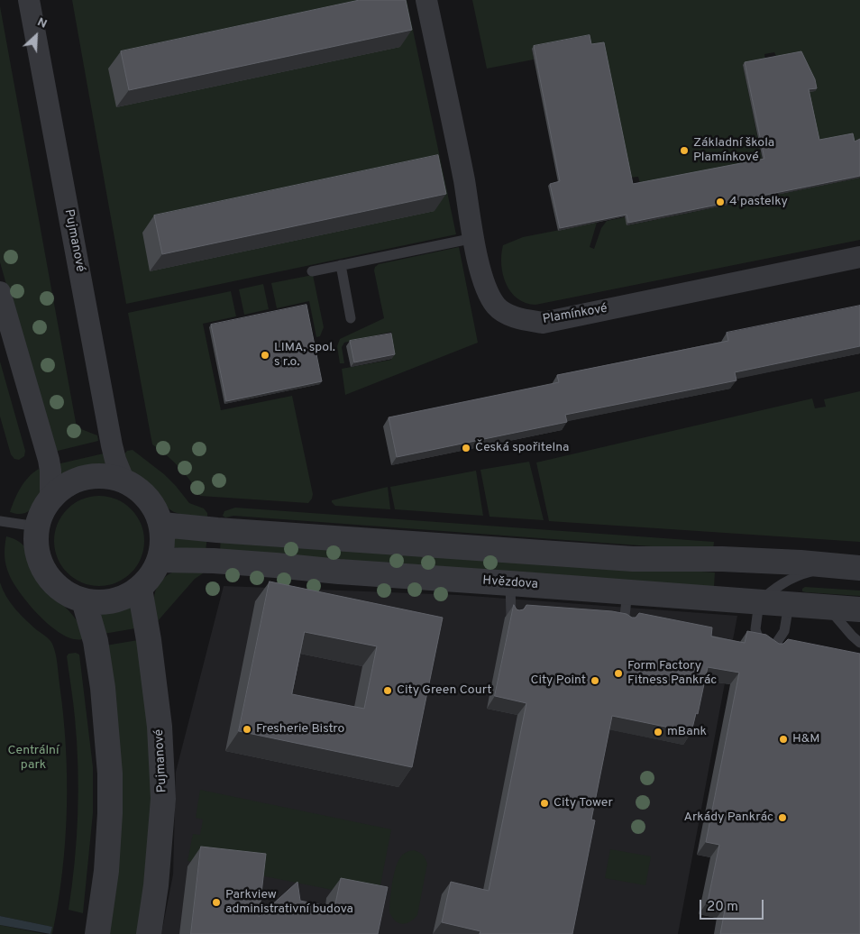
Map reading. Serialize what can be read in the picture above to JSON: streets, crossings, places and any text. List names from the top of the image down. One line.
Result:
{"streets":{"street":["Pujmanové","Plamínkové","Hvězdova"]},"crossings":[["Pujmanové","Hvězdova"]],"parks":["Centrální park"],"places":["Základní škola Plamínkové","4 pastelky","LIMA, spol. s r.o.","Česká spořitelna","Form Factory Fitness Pankrác","City Point","City Green Court","Fresherie Bistro","mBank","H&M","City Tower","Arkády Pankrác","Parkview administrativní budova"],"scale_bar":"20 m","north":"top right"}
